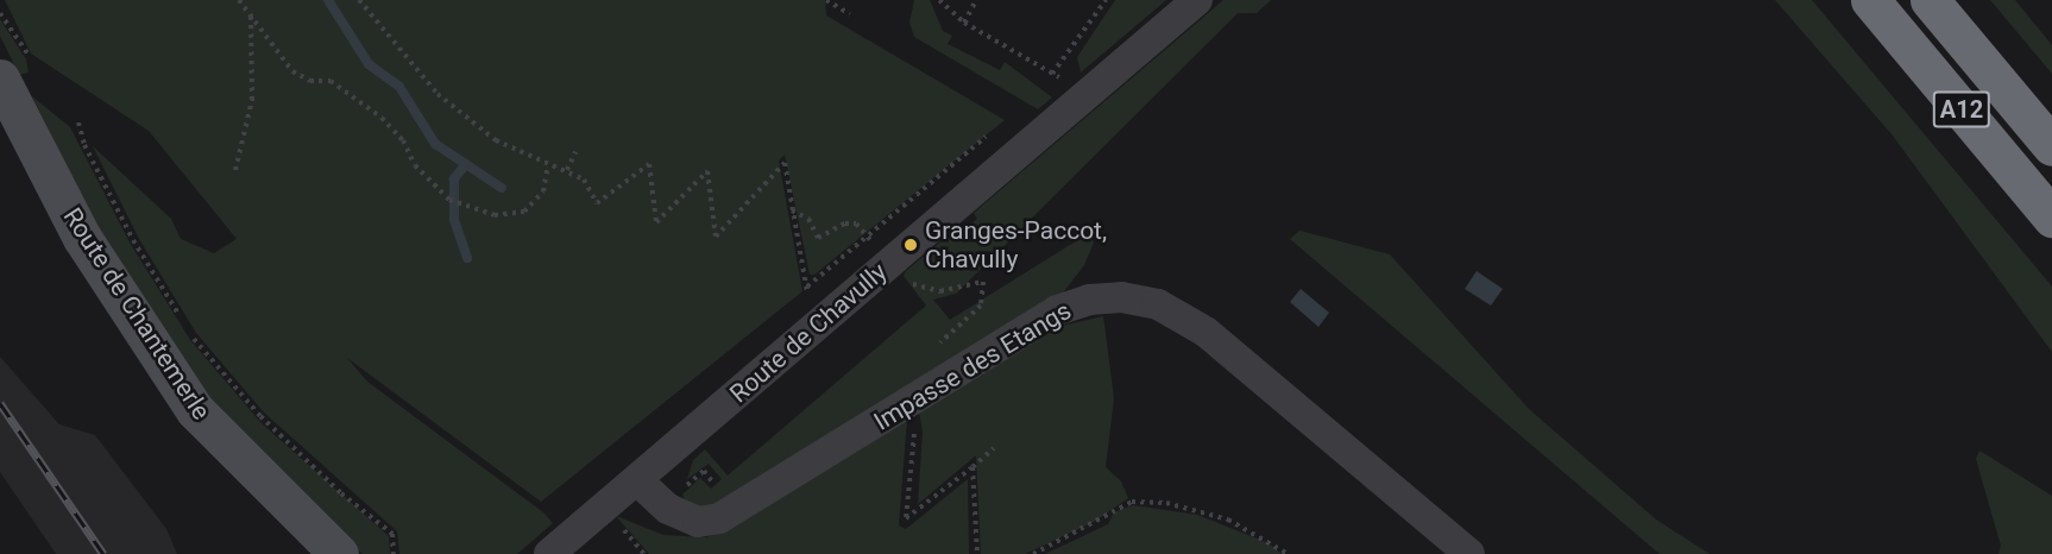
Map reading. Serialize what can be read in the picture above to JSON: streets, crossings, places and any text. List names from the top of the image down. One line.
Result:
{"streets":{"highway":["A12"],"street":["Route de Chantemerle","Route de Chavully","Impasse des Etangs"]},"crossings":[["Route de Chavully","Impasse des Etangs"]],"places":["Granges-Paccot, Chavully"]}
